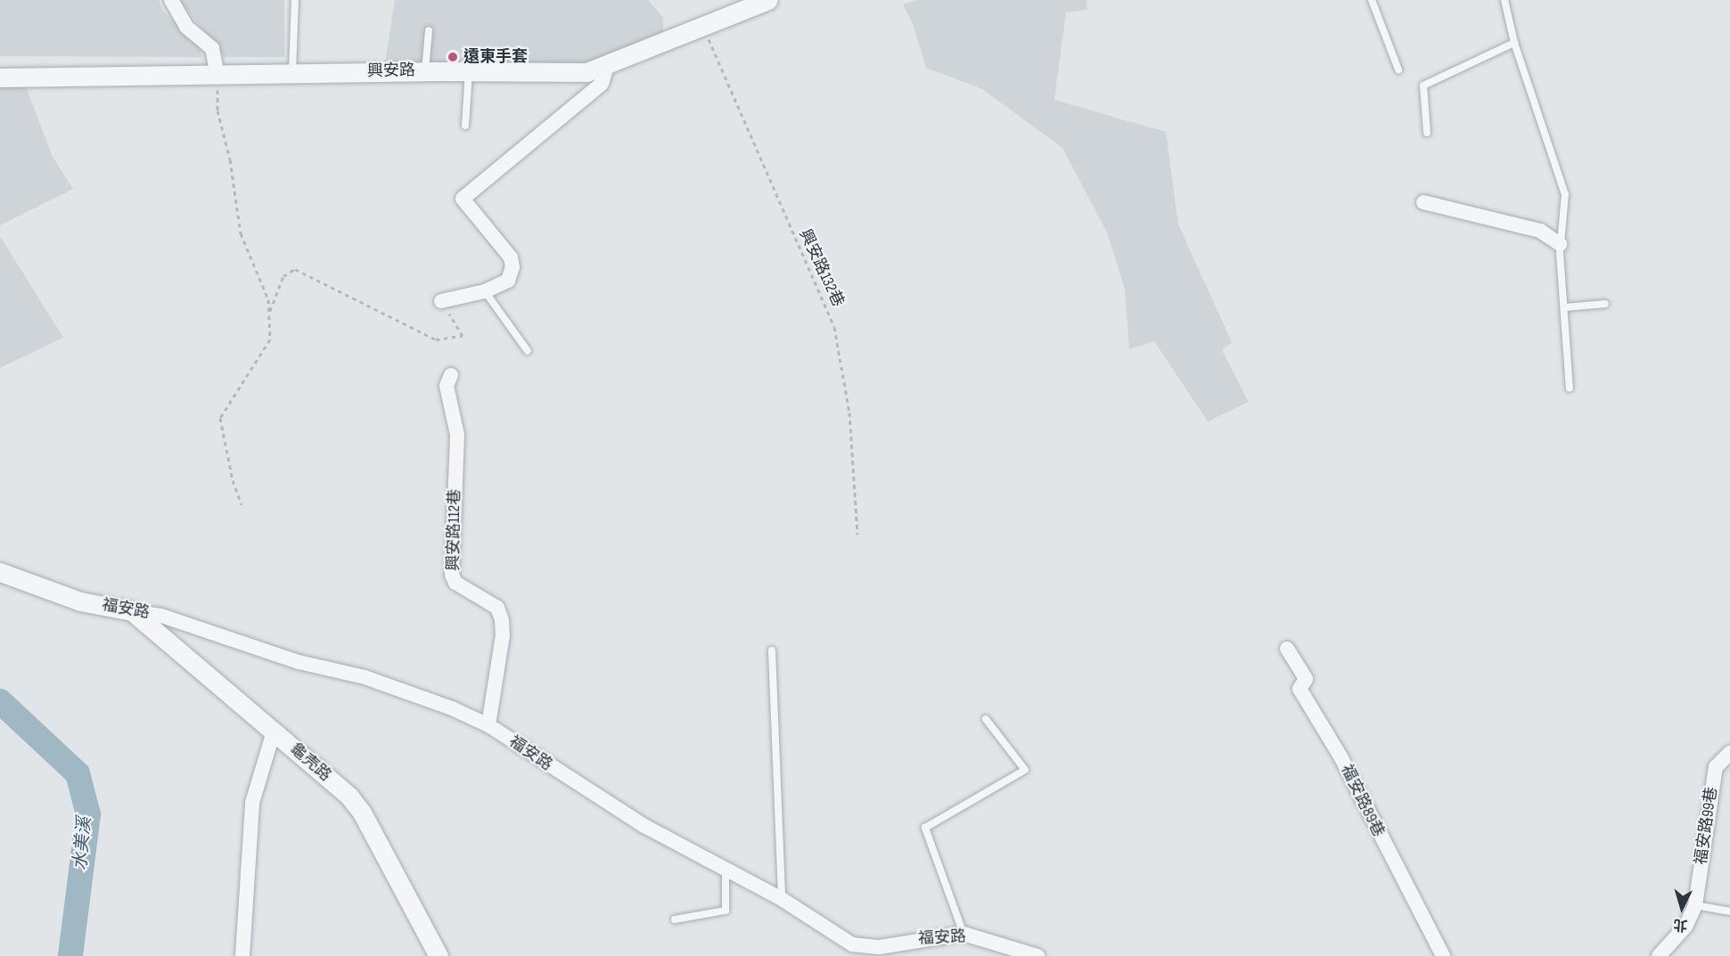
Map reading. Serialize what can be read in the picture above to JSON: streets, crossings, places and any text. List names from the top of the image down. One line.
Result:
{"streets":{"street":["興安路","興安路112巷","福安路","龜壳路","福安路89巷","福安路99巷"],"path":["興安路132巷"]},"crossings":[["興安路","興安路132巷"],["興安路112巷","福安路"],["福安路","龜壳路"]],"water":["水美溪"],"places":["遠東手套"],"north":"bottom"}
